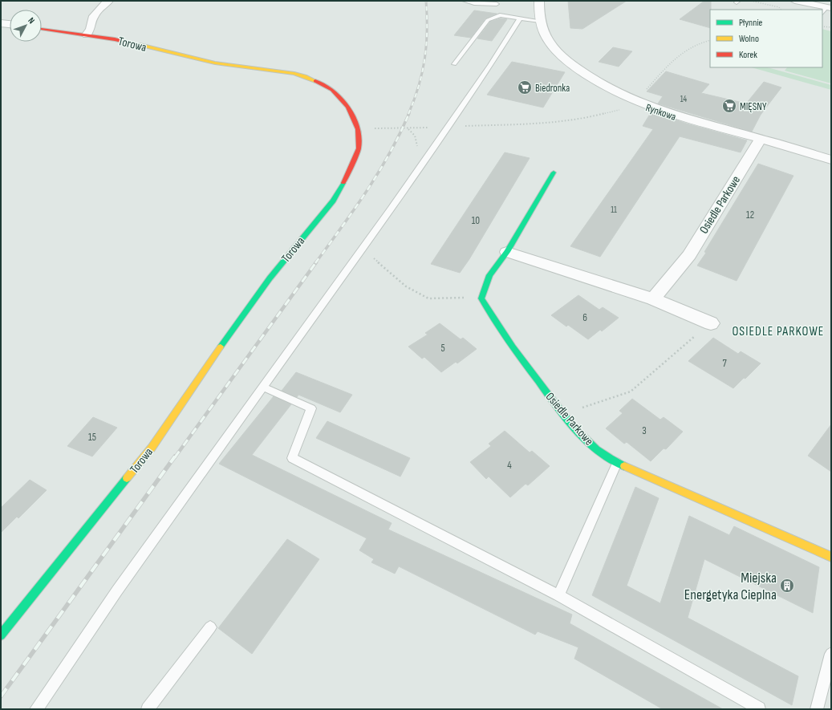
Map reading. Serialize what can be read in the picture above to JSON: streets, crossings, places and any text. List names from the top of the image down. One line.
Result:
{"streets":{"street":["Torowa","Rynkowa","Osiedle Parkowe"]},"crossings":[["Rynkowa","Osiedle Parkowe"]],"districts":["OSIEDLE PARKOWE"],"places":{"supermarket":["Biedronka","MIĘSNY"],"building":["Miejska Energetyka Cieplna"]},"house_numbers":["14","11","12","10","6","5","7","3","15","4"],"legend":["Płynnie","Wolno","Korek"],"north":"top right"}
